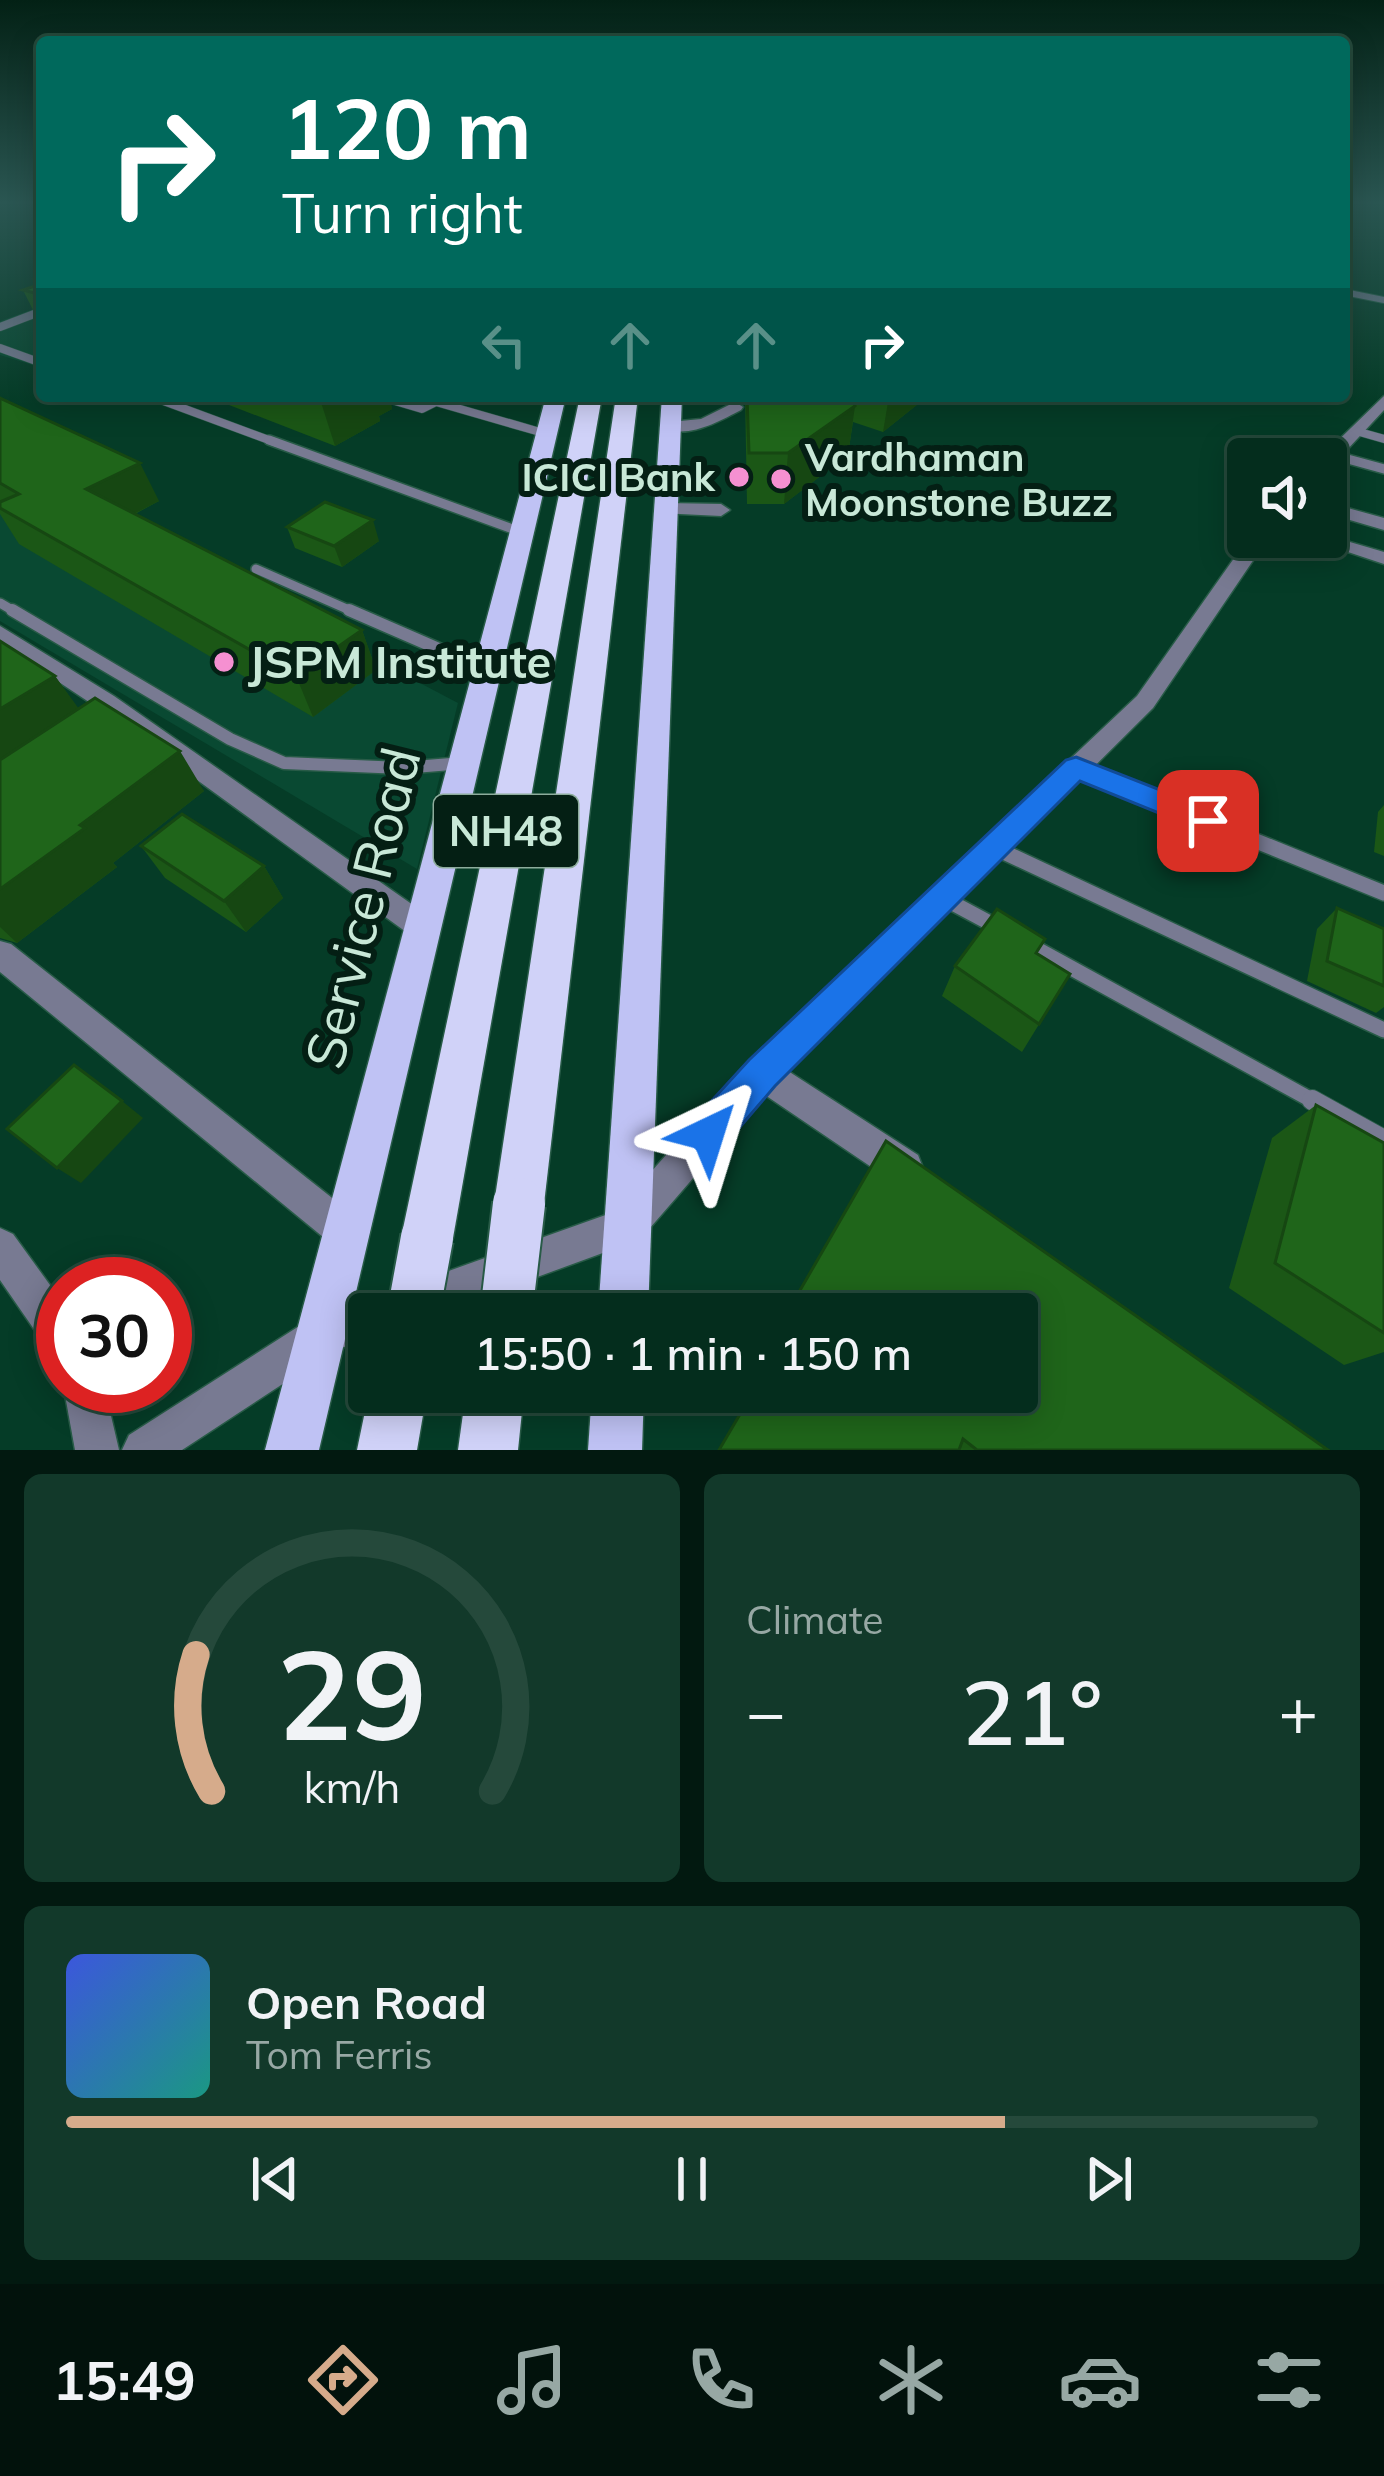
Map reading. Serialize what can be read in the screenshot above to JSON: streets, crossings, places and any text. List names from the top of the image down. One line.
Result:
{"streets":{"highway":["NH48"],"main road":["Service Road"]},"places":["ICICI Bank","Vardhaman Moonstone Buzz","JSPM Institute"],"page":{"turn":["120 m","Turn right"],"limit":"30","trip":"15:50 · 1 min · 150 m","tile":"Climate","heat":["−","21°","+"],"song":["Open Road","Tom Ferris"],"tabs":"15:49","gauge":["29","km/h"]}}
